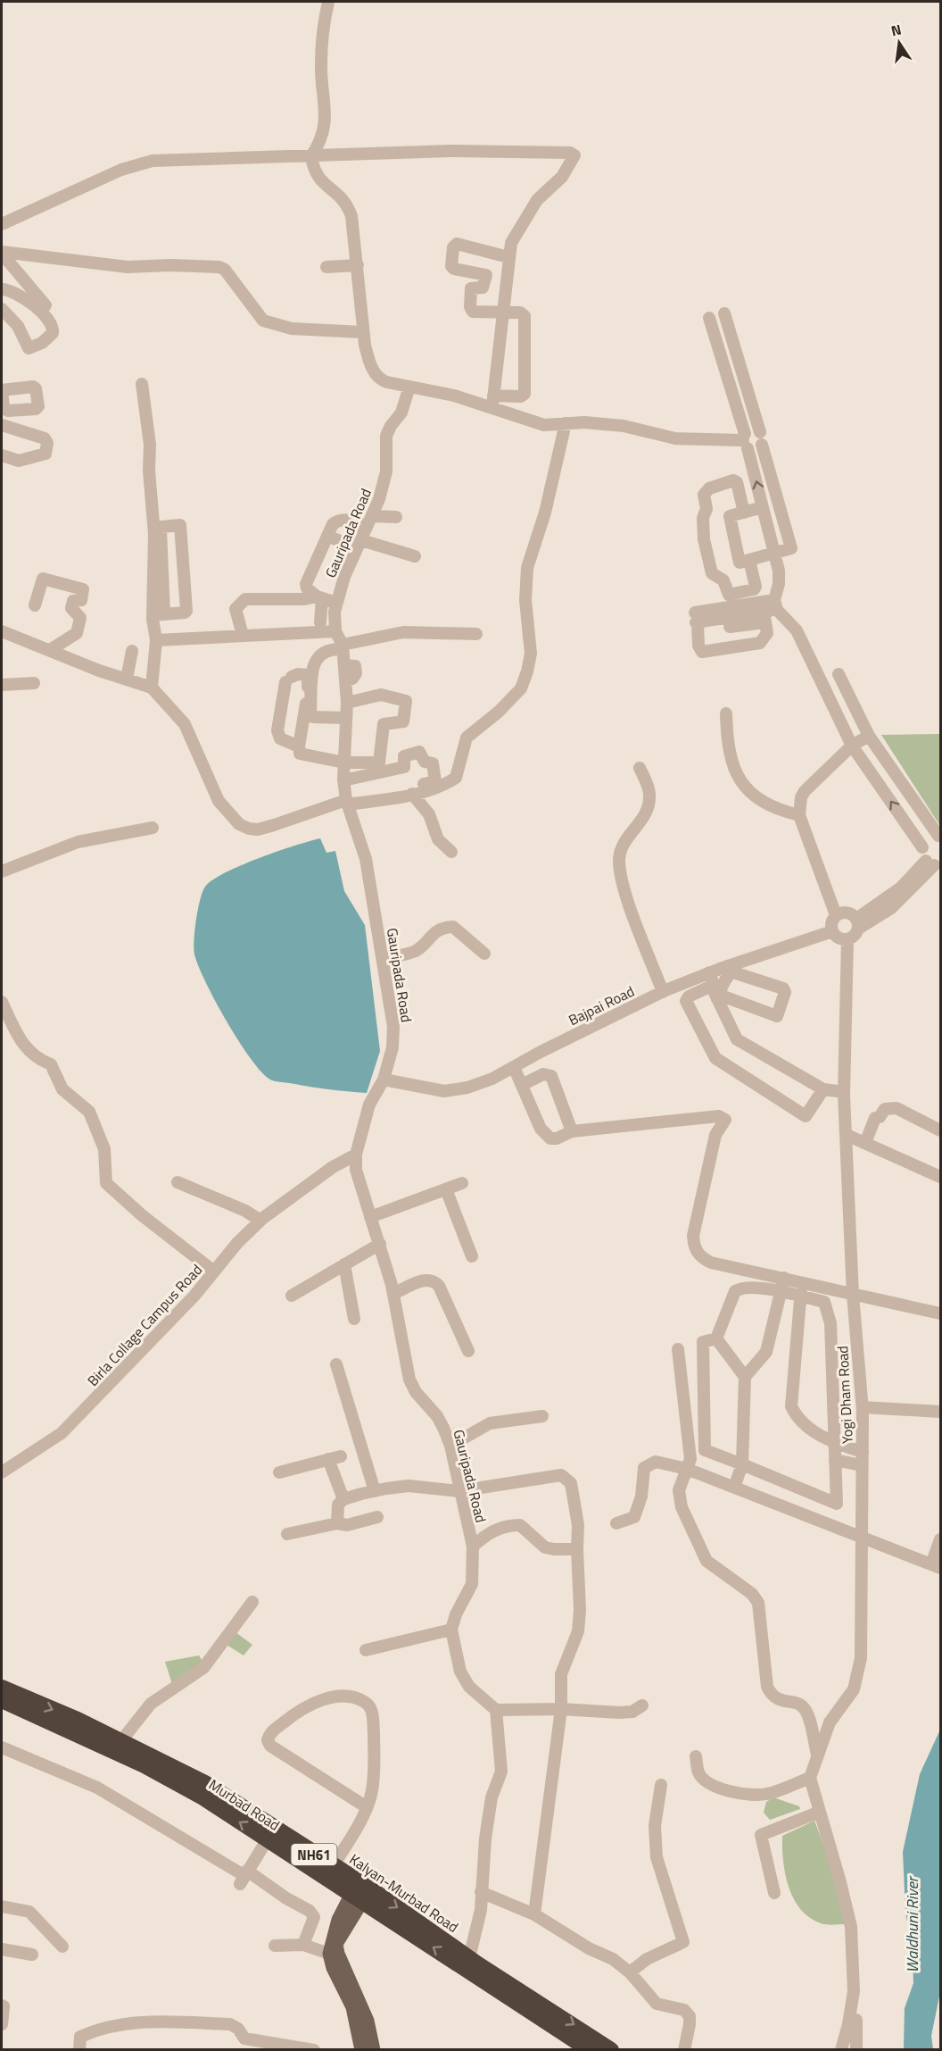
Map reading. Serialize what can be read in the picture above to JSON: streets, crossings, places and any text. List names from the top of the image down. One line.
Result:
{"streets":{"highway":["Murbad Road","NH61","Kalyan-Murbad Road"],"street":["Gauripada Road","Bajpai Road","Birla Collage Campus Road","Yogi Dham Road"]},"crossings":[["Gauripada Road","Bajpai Road"],["Gauripada Road","Birla Collage Campus Road"],["Bajpai Road","Yogi Dham Road"],["Murbad Road","Kalyan-Murbad Road"],["NH61","Kalyan-Murbad Road"]],"one_way":["Murbad Road"],"water":["Waldhuni River"],"north":"top"}
